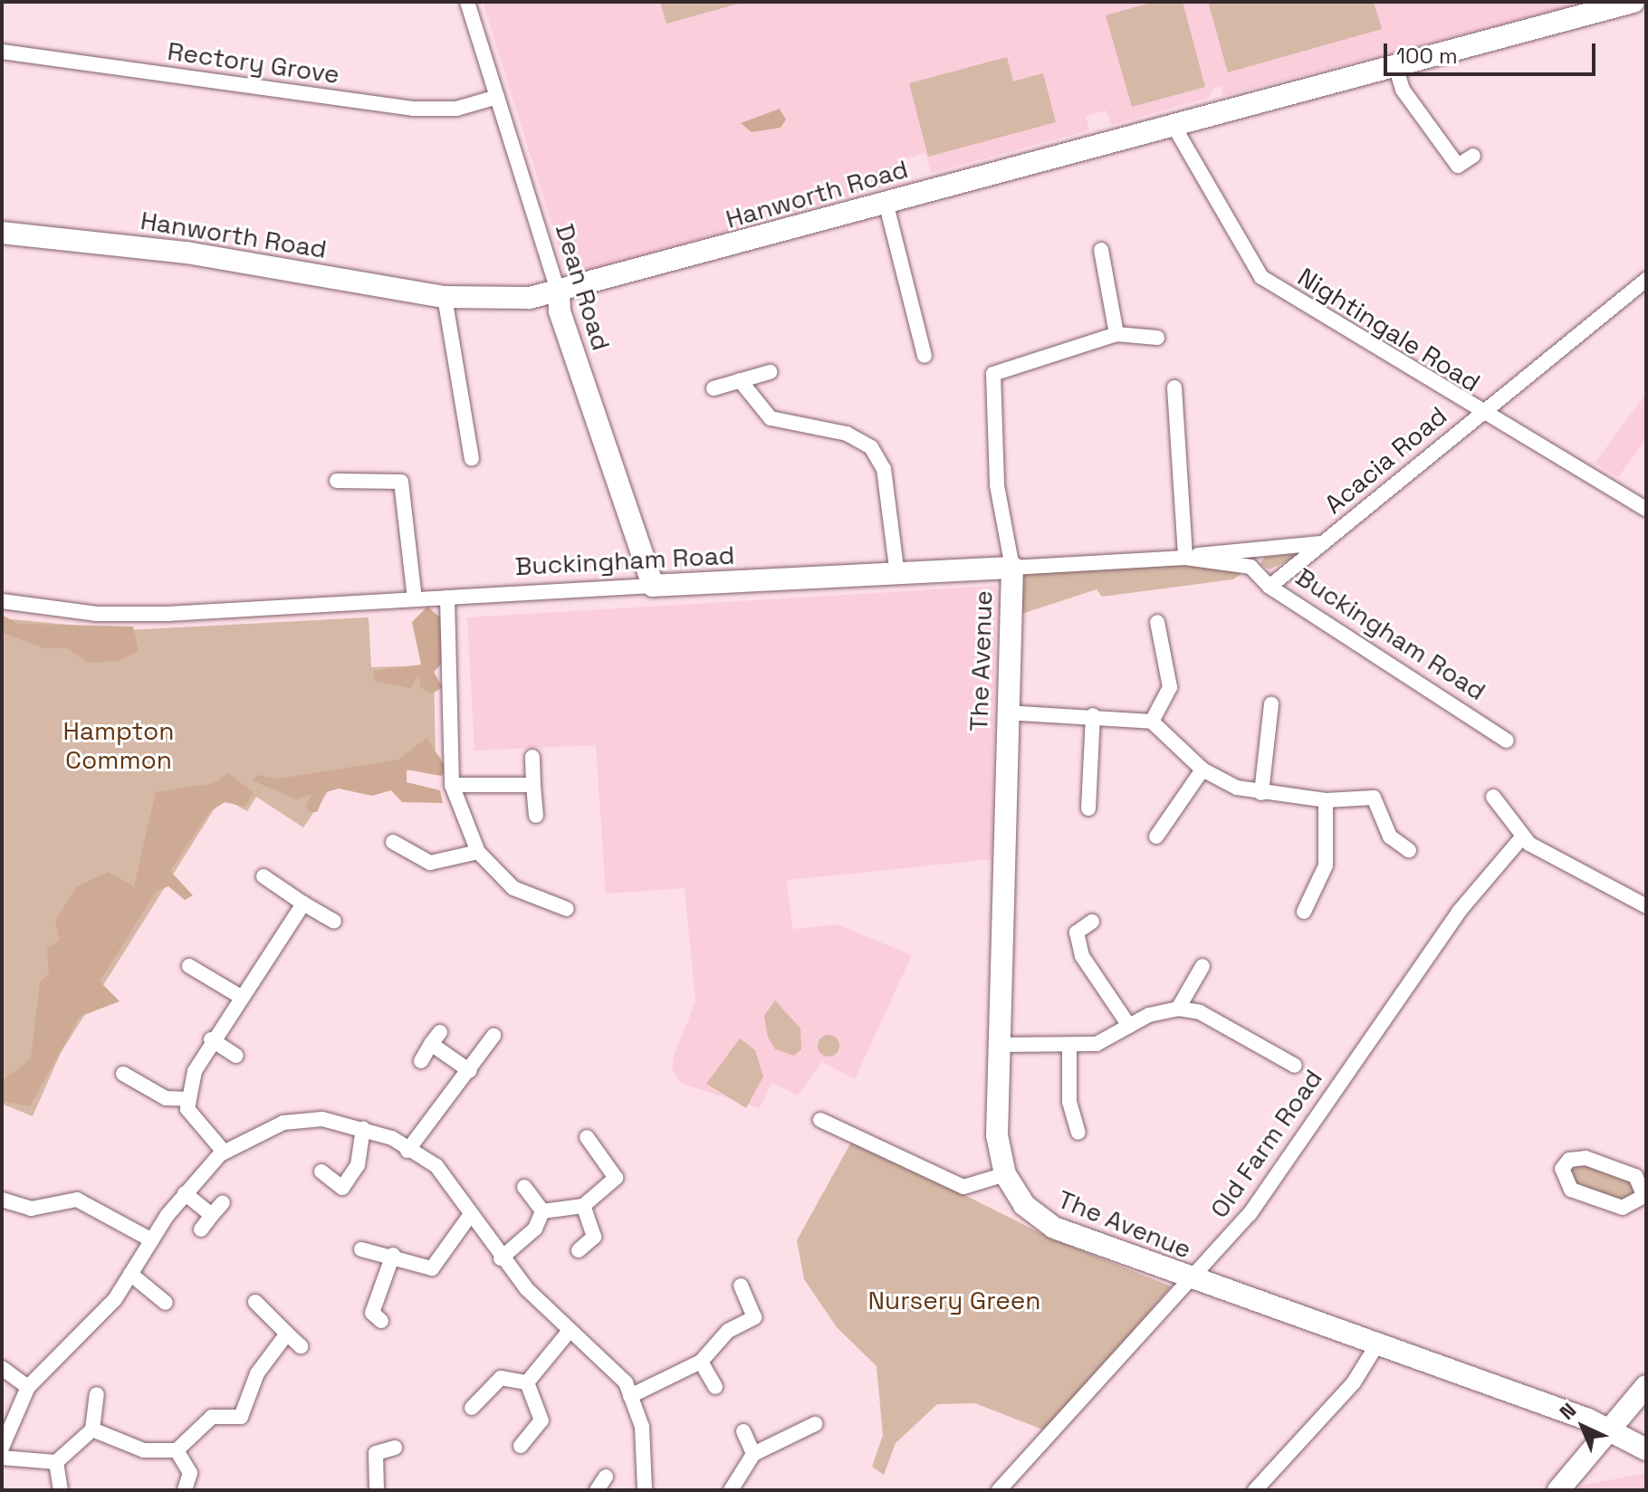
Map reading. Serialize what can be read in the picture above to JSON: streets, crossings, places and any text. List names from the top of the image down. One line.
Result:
{"streets":{"street":["Rectory Grove","Hanworth Road","Dean Road","Nightingale Road","Acacia Road","Buckingham Road","The Avenue","Old Farm Road"]},"crossings":[["Rectory Grove","Dean Road"],["Hanworth Road","Dean Road"],["Hanworth Road","Nightingale Road"],["Dean Road","Buckingham Road"],["Nightingale Road","Acacia Road"],["Acacia Road","Buckingham Road"],["Buckingham Road","The Avenue"],["The Avenue","Old Farm Road"]],"parks":["Hampton Common","Nursery Green"],"scale_bar":"100 m","north":"top left"}
